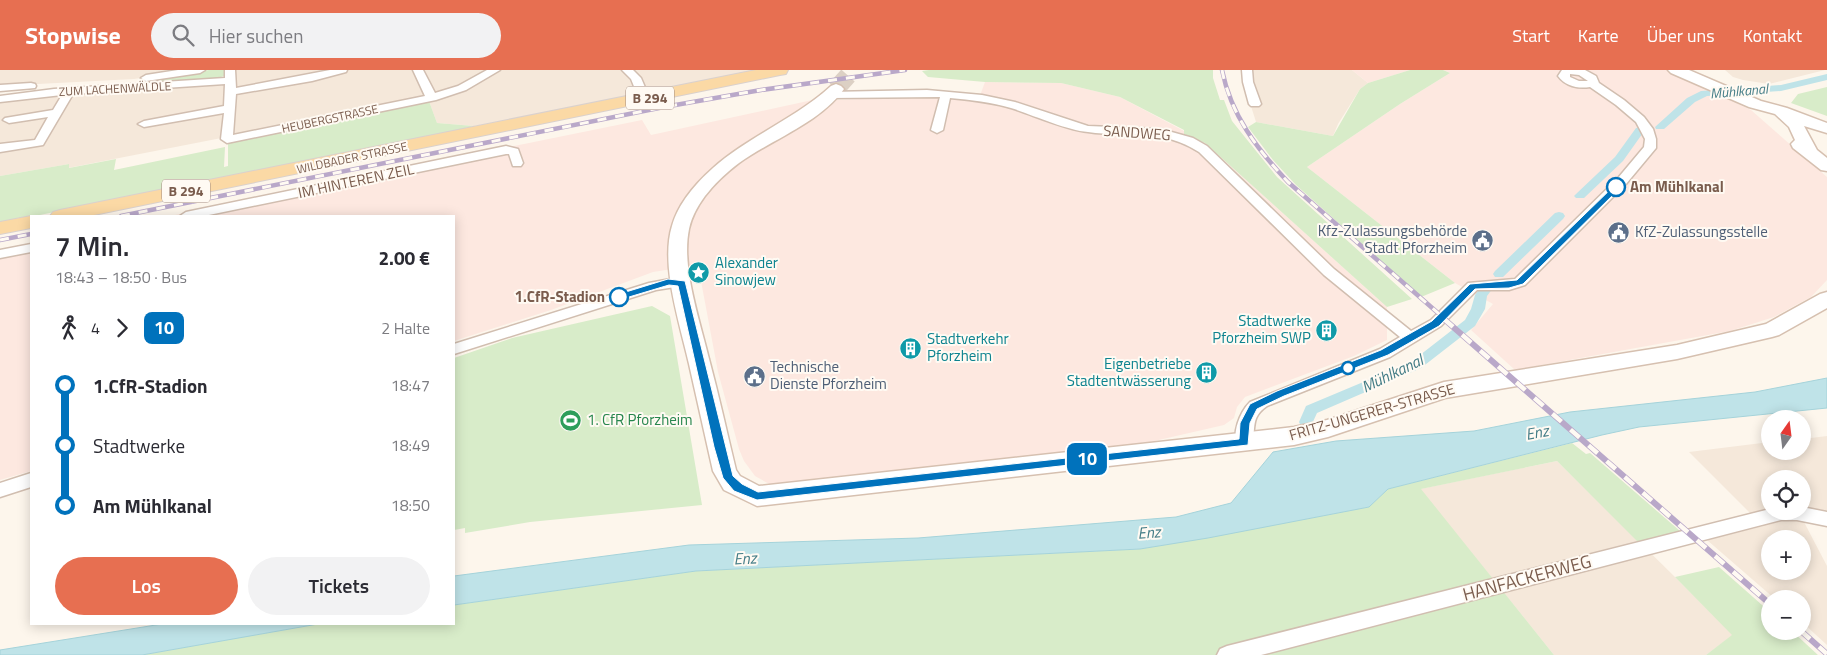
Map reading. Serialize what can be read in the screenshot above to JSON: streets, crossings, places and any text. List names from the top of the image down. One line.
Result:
{"streets":{"main road":["B 294","WILDBADER STRASSE"],"street":["ZUM LACHENWÄLDLE","HEUBERGSTRASSE","SANDWEG","IM HINTEREN ZEIL","FRITZ-UNGERER-STRASSE","HANFACKERWEG"]},"crossings":[["ZUM LACHENWÄLDLE","HEUBERGSTRASSE"]],"water":["Mühlkanal","Enz"],"places":{"other":["Am Mühlkanal","1.CfR-Stadion"],"public building":["KfZ-Zulassungsstelle","Kfz-Zulassungsbehörde Stadt Pforzheim","Technische Dienste Pforzheim"],"place":["Alexander Sinowjew"],"building":["Stadtwerke Pforzheim SWP","Stadtverkehr Pforzheim","Eigenbetriebe Stadtentwässerung"],"sports":["1. CfR Pforzheim"]},"lines":["bus line 10"],"north":"top","page":{"header":"Stopwise","search":"Hier suchen","nav":["Start","Karte","Über uns","Kontakt"],"on_map":"10","heading":["7 Min.","18:43 – 18:50 · Bus","2.00 €"],"legs":["4","10","2 Halte"],"list":[{"name":"1.CfR-Stadion","value":"18:47"},{"name":"Stadtwerke","value":"18:49"},{"name":"Am Mühlkanal","value":"18:50"}],"map_buttons":["+","−"],"buttons":["Los","Tickets"]}}
